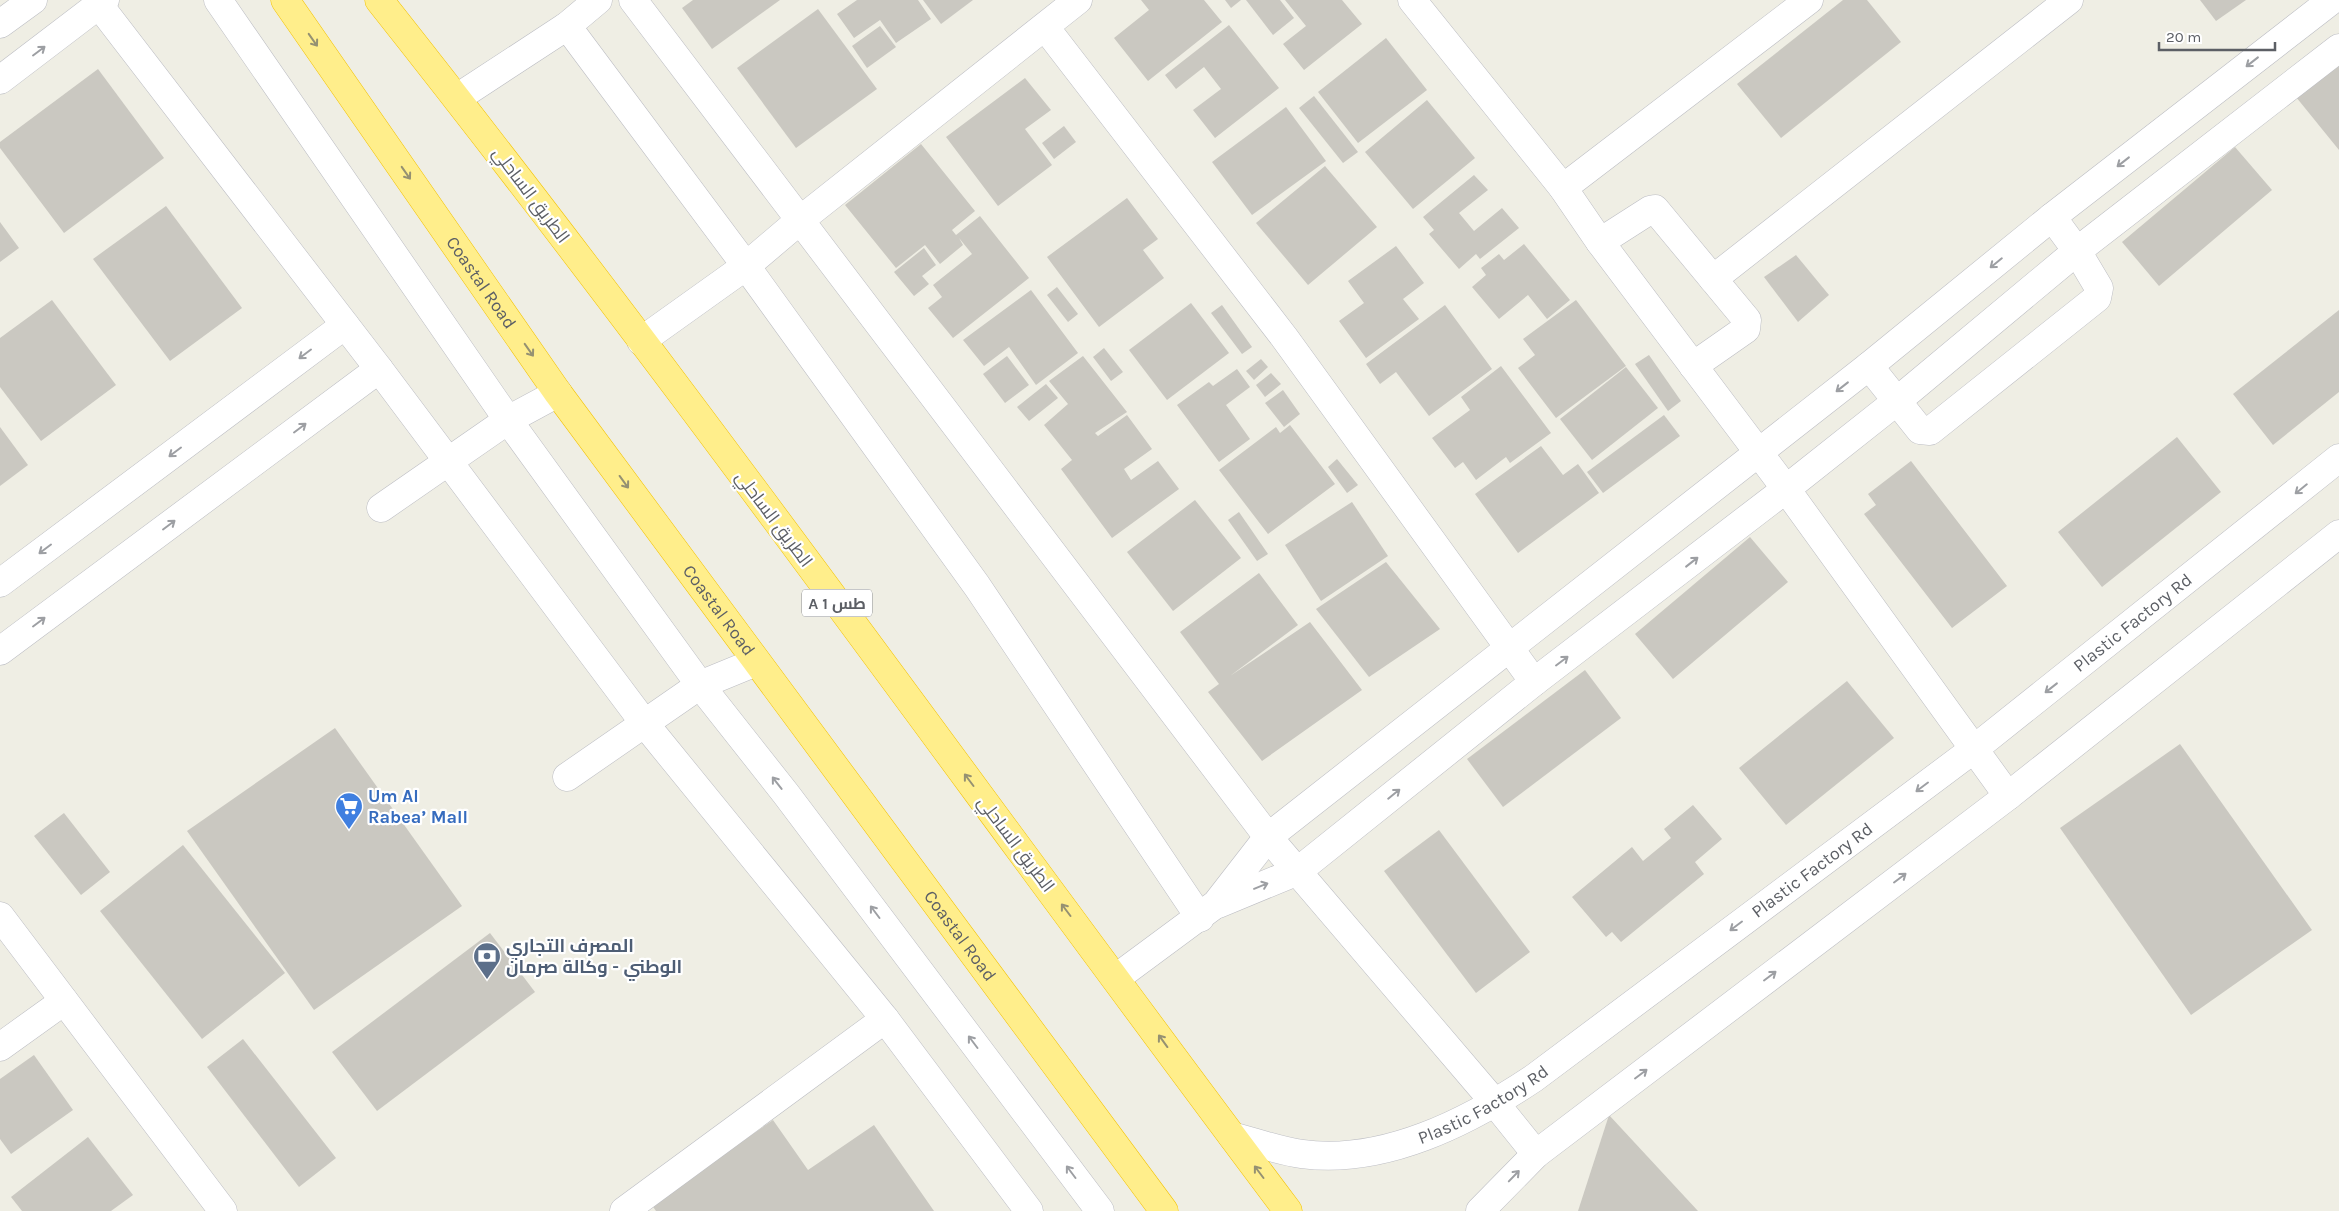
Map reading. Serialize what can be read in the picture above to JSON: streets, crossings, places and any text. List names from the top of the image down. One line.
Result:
{"streets":{"highway":["الطريق الساحلي","Coastal Road","A 1 طس"],"street":["Plastic Factory Rd"]},"crossings":[["الطريق الساحلي","Plastic Factory Rd"]],"one_way":["الطريق الساحلي","Coastal Road"],"places":{"supermarket":["Um Al Rabea’ Mall"],"bank":["المصرف التجاري الوطني - وكالة صرمان"]},"scale_bar":"20 m"}
